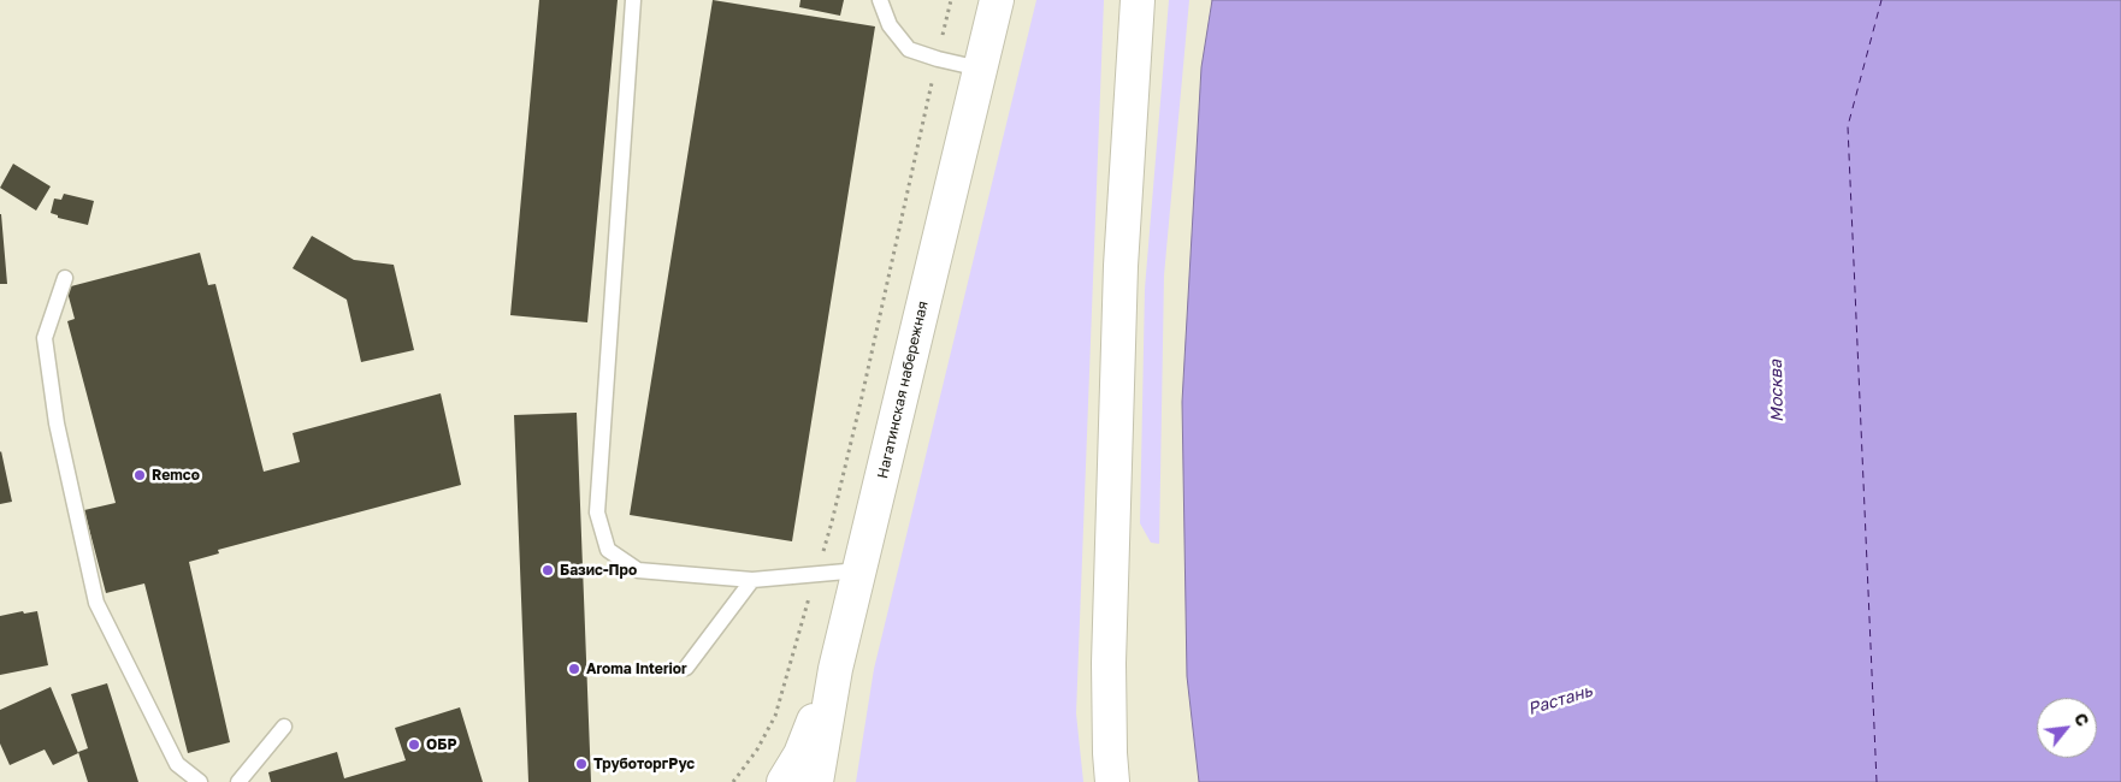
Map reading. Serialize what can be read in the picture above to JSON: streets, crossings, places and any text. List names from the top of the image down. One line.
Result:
{"streets":{"main road":["Нагатинская набережная"]},"water":["Москва","Растань"],"places":["Remco","Базис-Про","Aroma Interior","ОБР","ТруботоргРус"],"north":"top right"}
